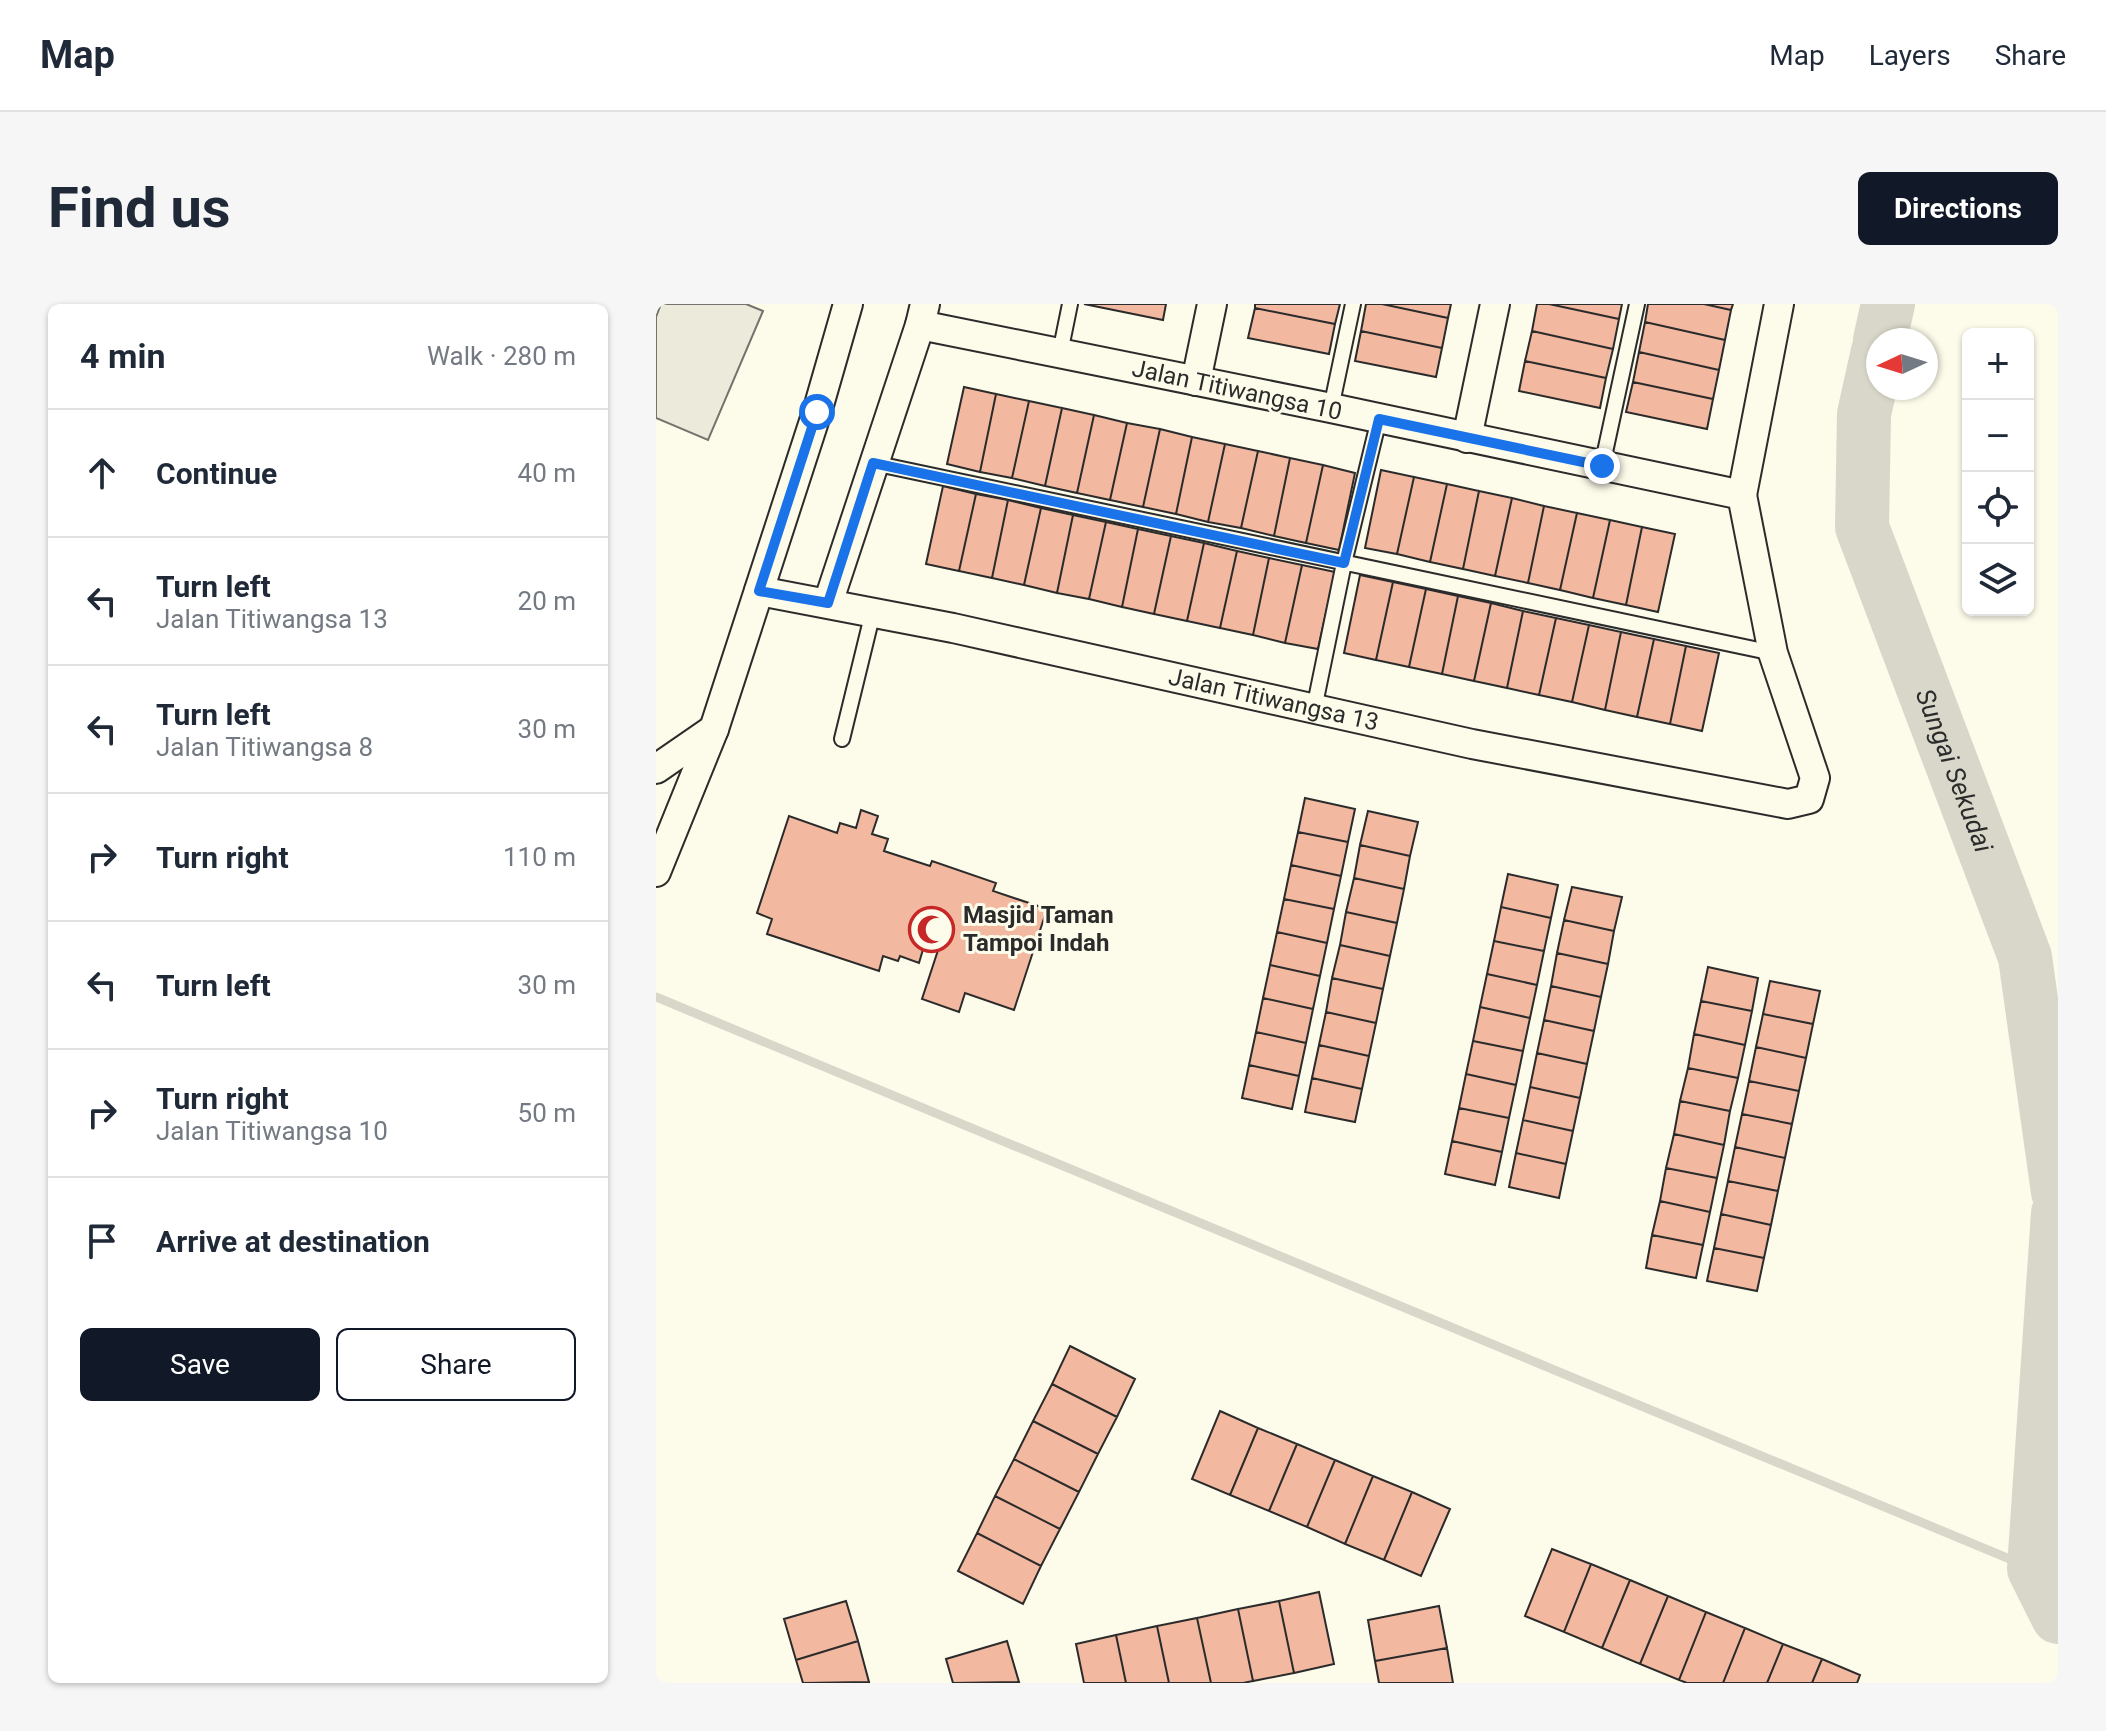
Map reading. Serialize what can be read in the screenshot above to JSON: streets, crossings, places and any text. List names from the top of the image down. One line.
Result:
{"streets":{"street":["Jalan Titiwangsa 10","Jalan Titiwangsa 13"]},"water":["Sungai Sekudai"],"places":{"mosque":["Masjid Taman Tampoi Indah"]},"north":"left","page":{"header":"Map","nav":["Map","Layers","Share"],"buttons":["Directions",["Save","Share"]],"title":"Find us","heading":["4 min","Walk · 280 m"],"map_buttons":["+","−"],"list":[["Continue","40 m"],["Turn left","Jalan Titiwangsa 13","20 m"],["Turn left","Jalan Titiwangsa 8","30 m"],["Turn right","110 m"],["Turn left","30 m"],["Turn right","Jalan Titiwangsa 10","50 m"],"Arrive at destination"]}}
